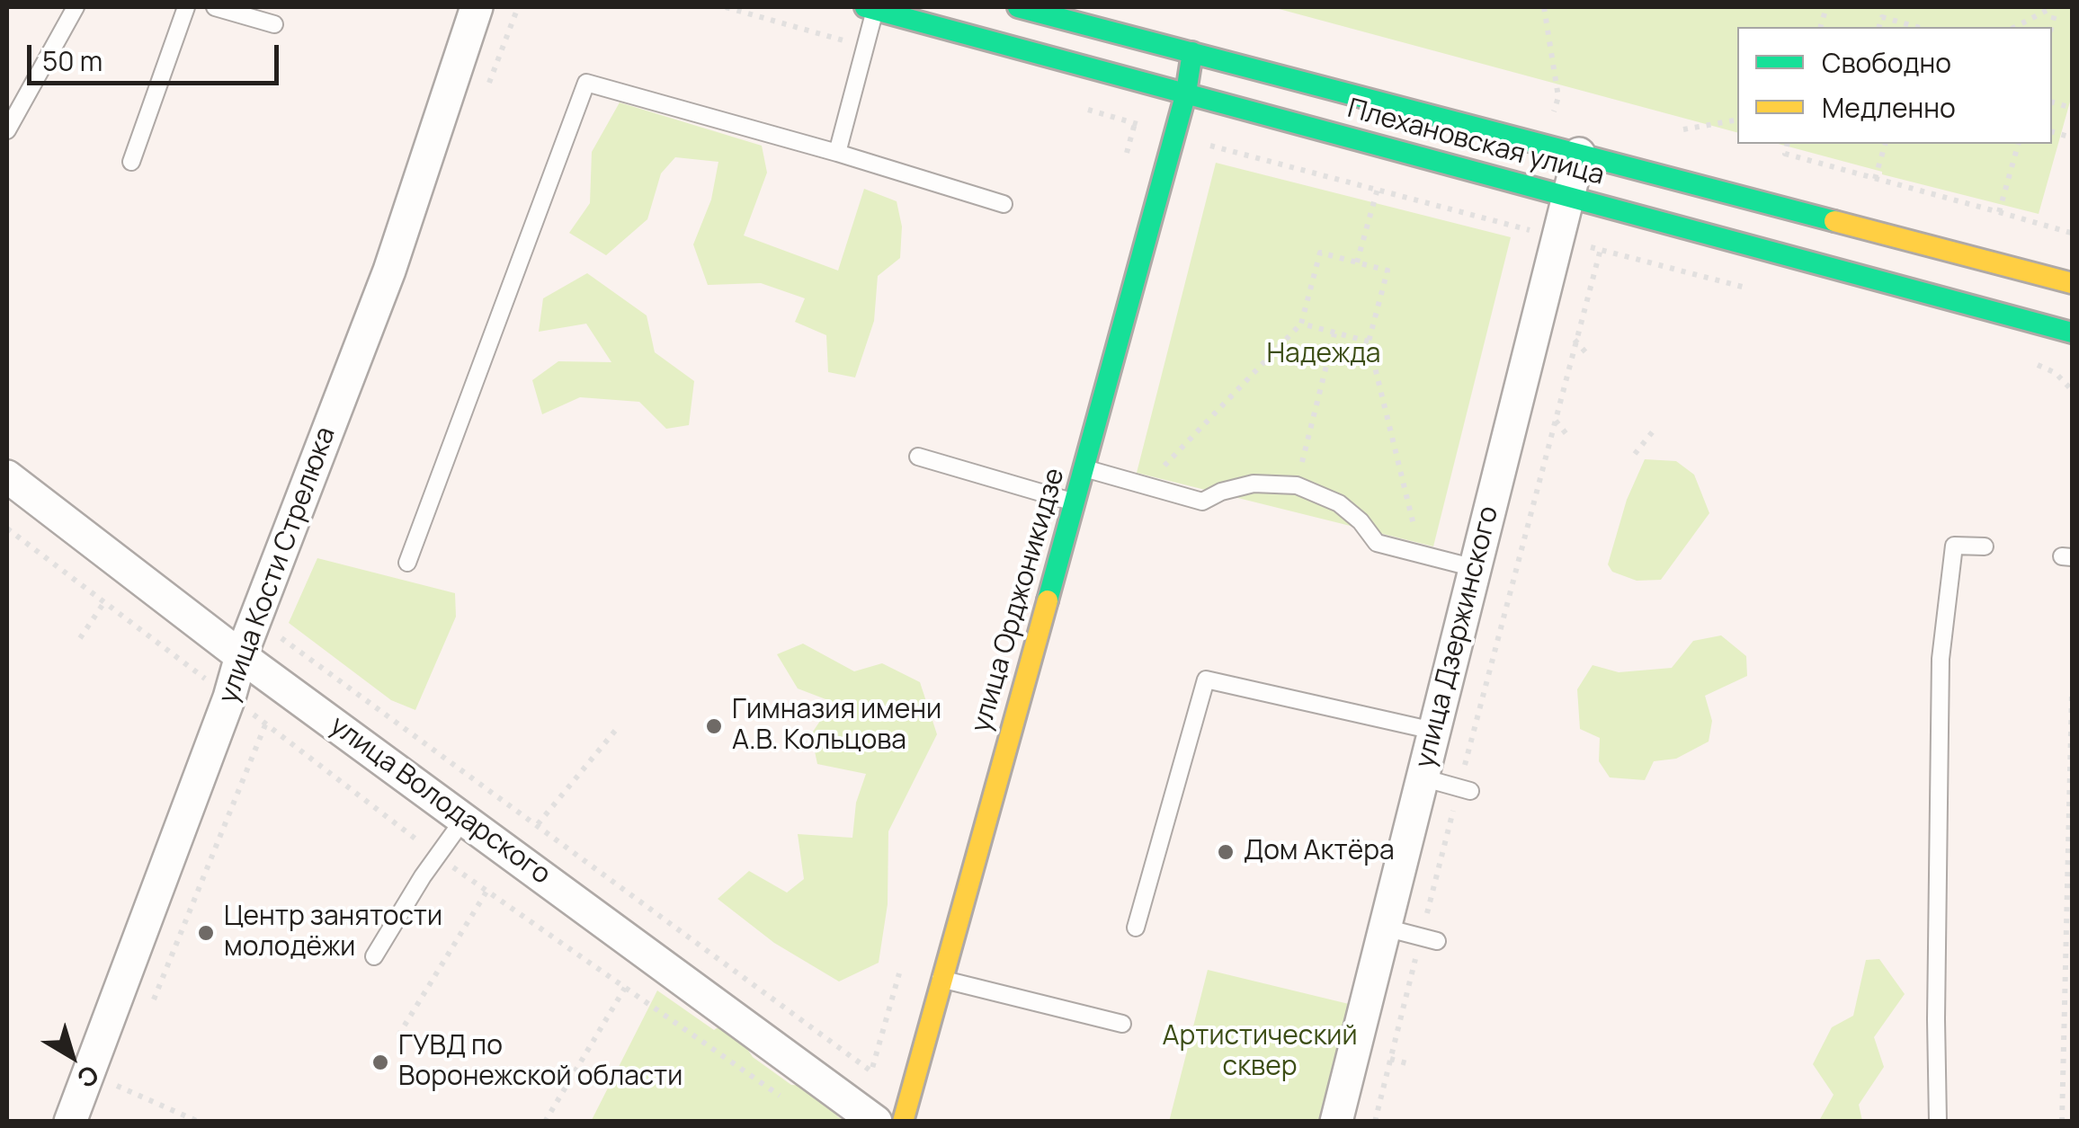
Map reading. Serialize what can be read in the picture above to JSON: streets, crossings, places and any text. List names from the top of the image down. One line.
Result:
{"streets":{"street":["Плехановская улица","улица Кости Стрелюка","улица Орджоникидзе","улица Дзержинского","улица Володарского"]},"crossings":[["Плехановская улица","улица Орджоникидзе"],["Плехановская улица","улица Дзержинского"],["улица Кости Стрелюка","улица Володарского"]],"parks":["Надежда","Артистический сквер"],"places":["Гимназия имени А.В. Кольцова","Дом Актёра","Центр занятости молодёжи","ГУВД по Воронежской области"],"legend":["Свободно","Медленно"],"scale_bar":"50 m","north":"bottom right"}
